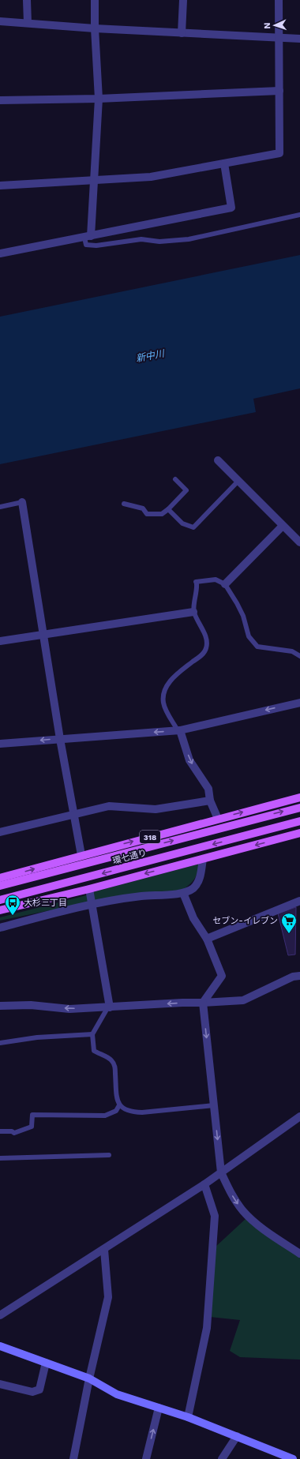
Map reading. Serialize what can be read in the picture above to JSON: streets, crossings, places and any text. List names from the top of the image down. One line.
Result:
{"streets":{"main road":["318","環七通り"]},"water":["新中川"],"places":{"bus stop":["大杉三丁目"],"supermarket":["セブン-イレブン"]},"north":"left"}
